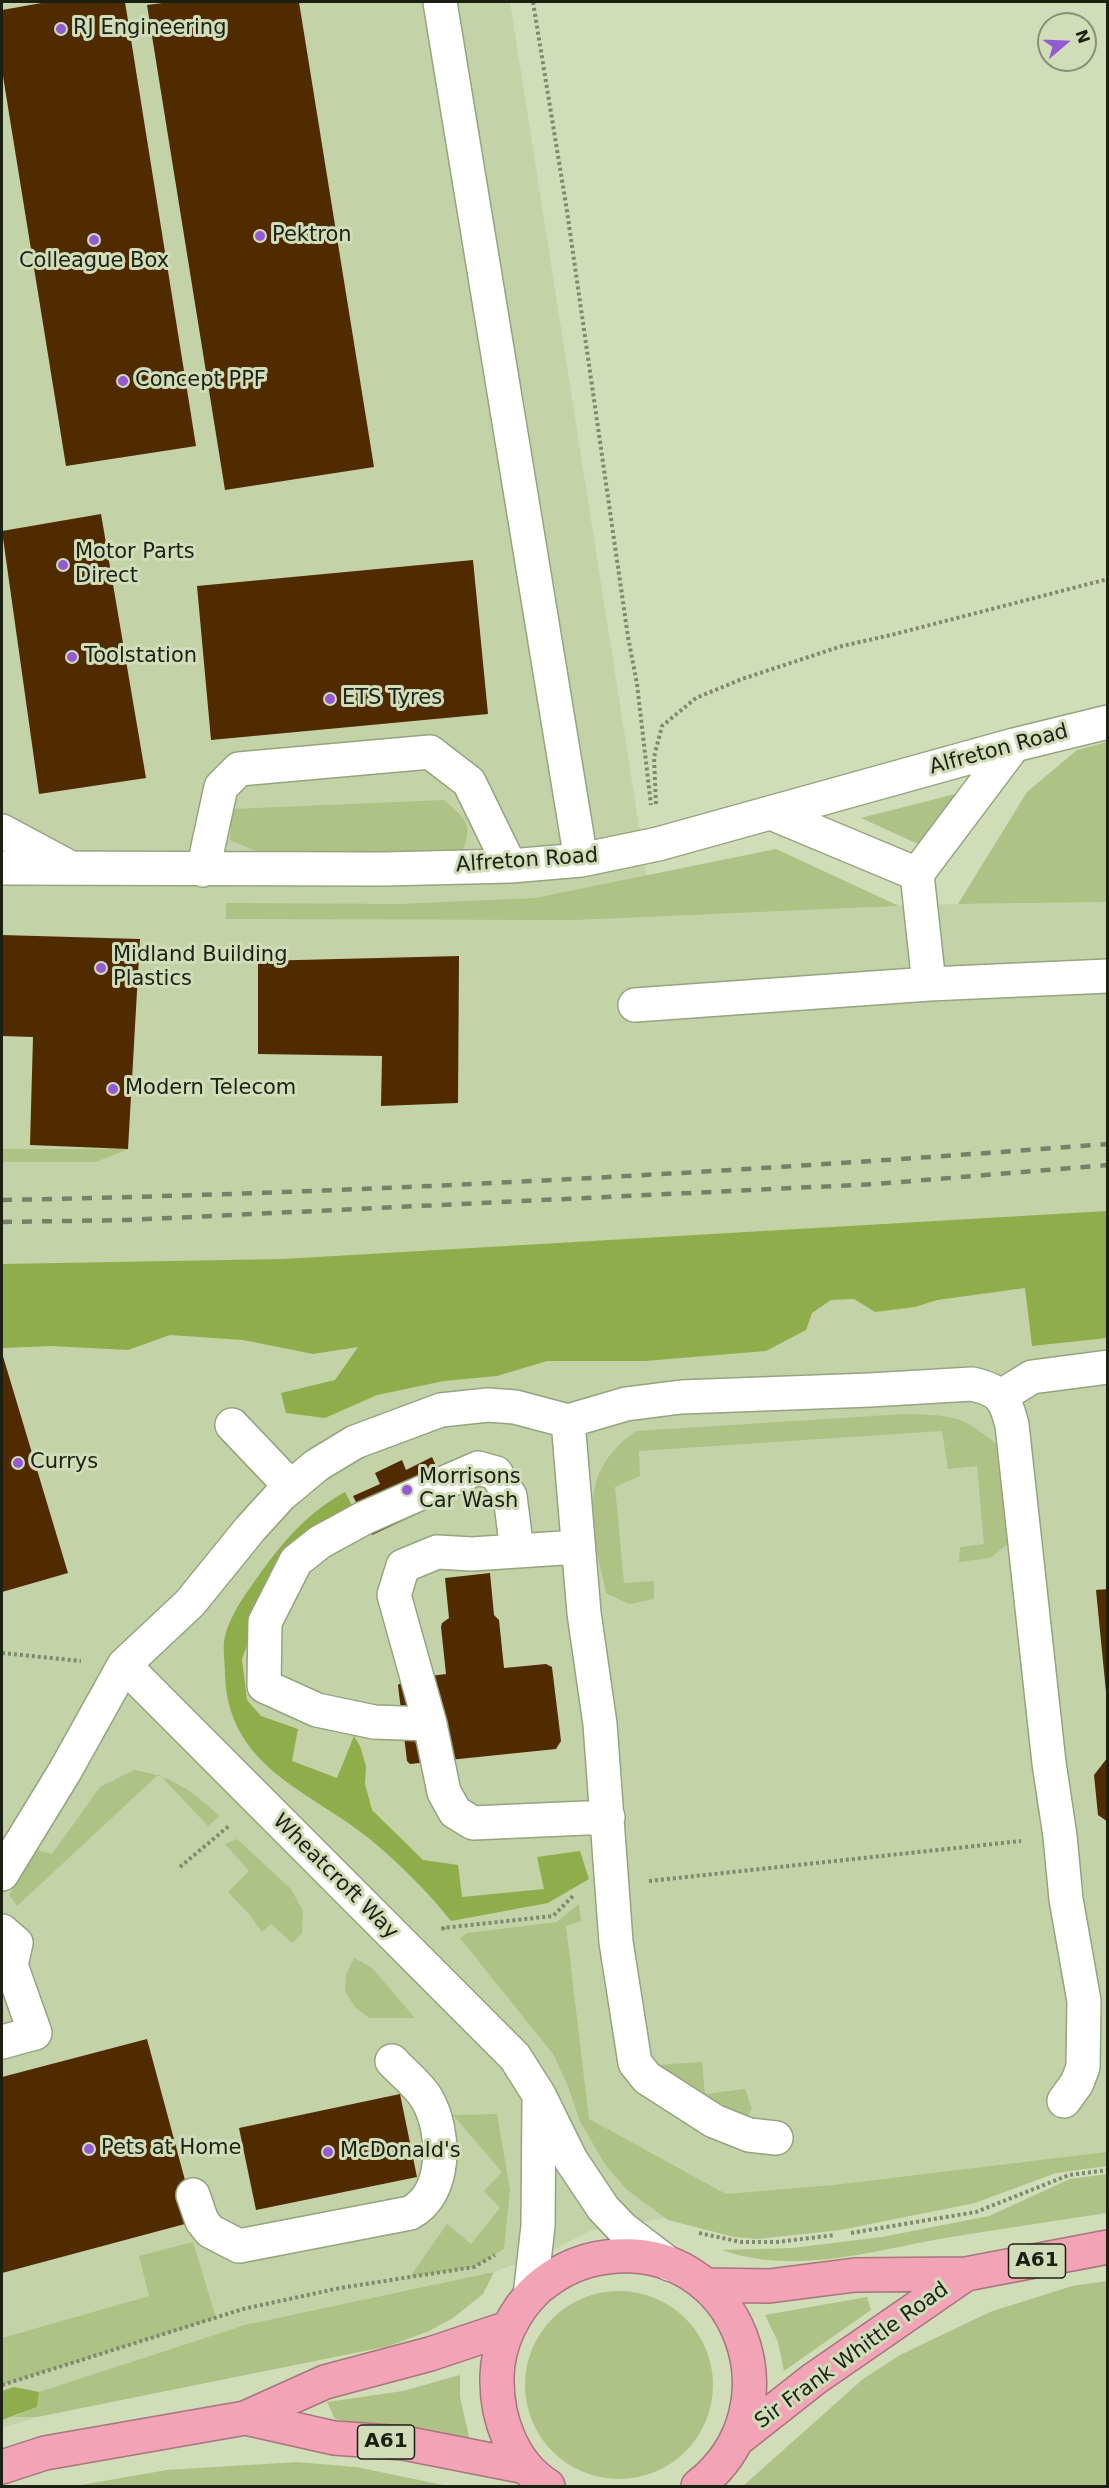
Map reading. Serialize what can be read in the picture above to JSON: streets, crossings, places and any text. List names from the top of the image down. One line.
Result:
{"streets":{"highway":["A61","Sir Frank Whittle Road"],"street":["Alfreton Road","Wheatcroft Way"]},"places":["RJ Engineering","Pektron","Colleague Box","Concept PPF","Motor Parts Direct","Toolstation","ETS Tyres","Midland Building Plastics","Modern Telecom","Currys","Morrisons Car Wash","Pets at Home","McDonald's"],"north":"right"}
